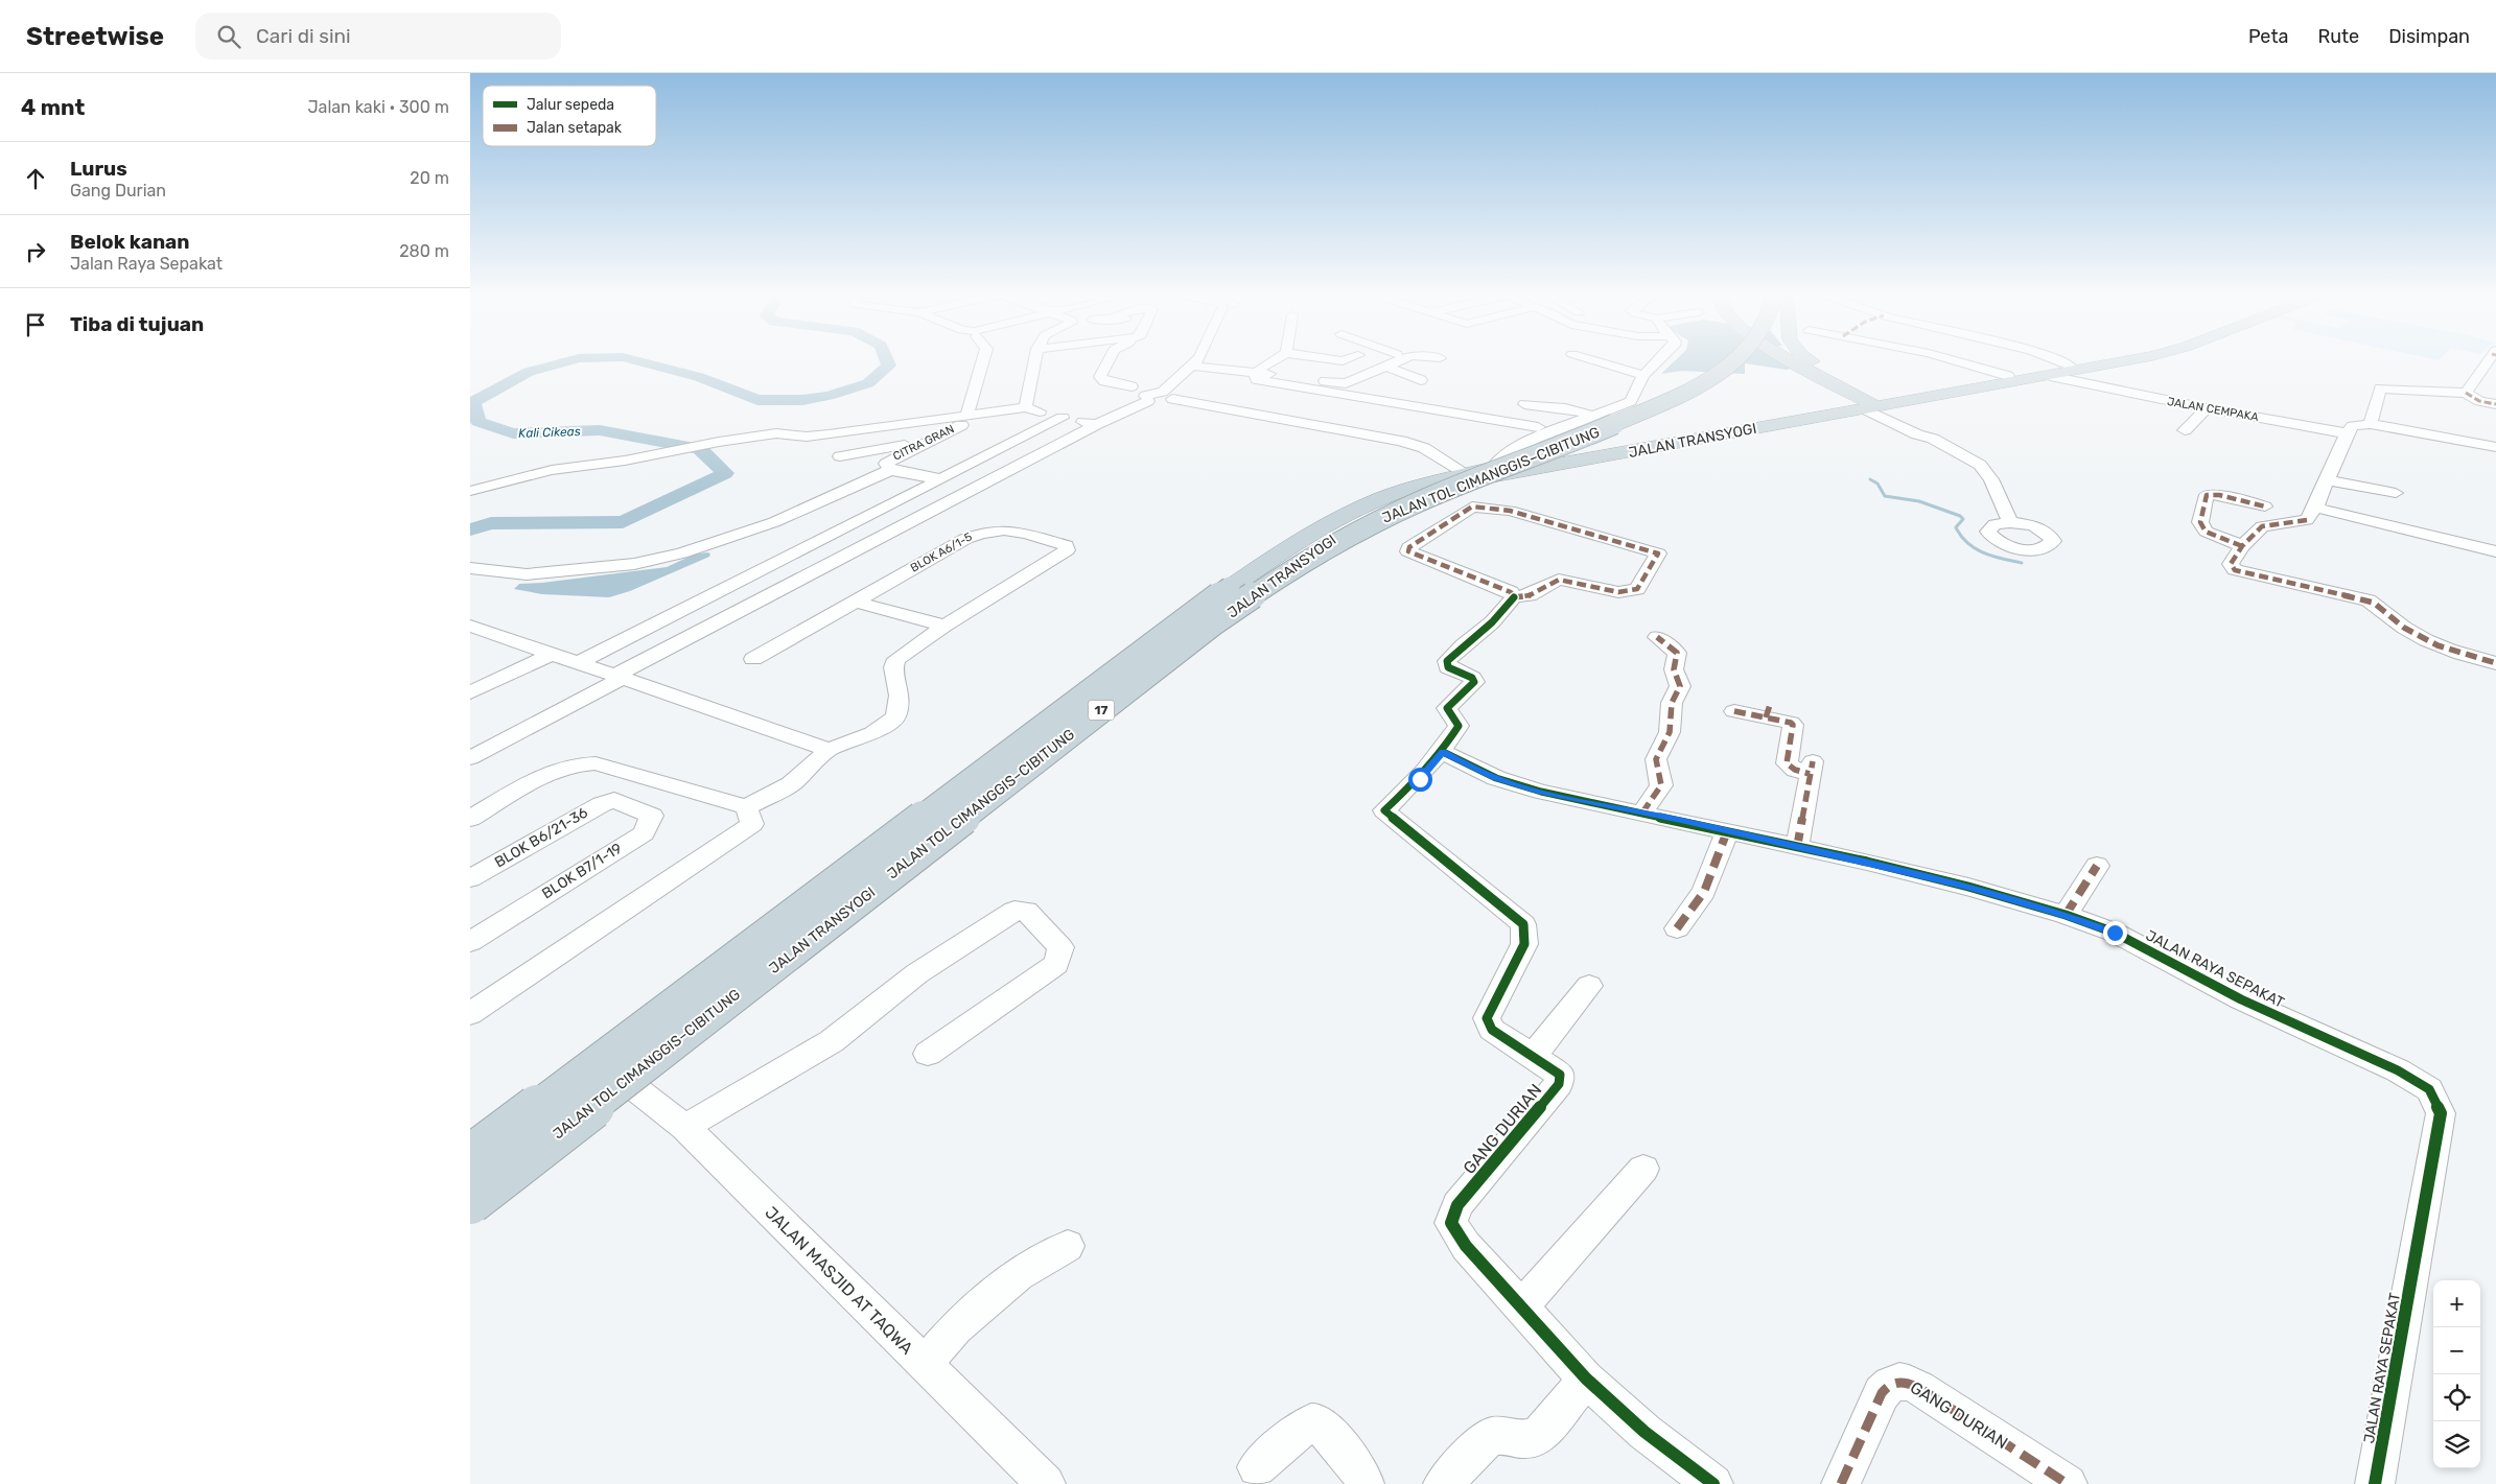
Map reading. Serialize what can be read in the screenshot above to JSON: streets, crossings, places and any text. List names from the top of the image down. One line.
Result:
{"streets":{"highway":["JALAN TRANSYOGI","JALAN TOL CIMANGGIS–CIBITUNG","17"],"street":["JALAN CEMPAKA","CITRA GRAN","BLOK A6/1-5","BLOK B6/21-36","BLOK B7/1-19","JALAN RAYA SEPAKAT","GANG DURIAN","JALAN MASJID AT TAQWA"]},"crossings":[["JALAN CEMPAKA","JALAN TRANSYOGI"],["JALAN TRANSYOGI","JALAN TOL CIMANGGIS–CIBITUNG"],["JALAN TRANSYOGI","JALAN MASJID AT TAQWA"],["BLOK B6/21-36","BLOK B7/1-19"],["JALAN RAYA SEPAKAT","GANG DURIAN"]],"water":["Kali Cikeas"],"legend":["Jalur sepeda","Jalan setapak"],"page":{"header":"Streetwise","search":"Cari di sini","nav":["Peta","Rute","Disimpan"],"heading":["4 mnt","Jalan kaki · 300 m"],"list":[["Lurus","Gang Durian","20 m"],["Belok kanan","Jalan Raya Sepakat","280 m"],"Tiba di tujuan"],"map_buttons":["+","−"]}}
